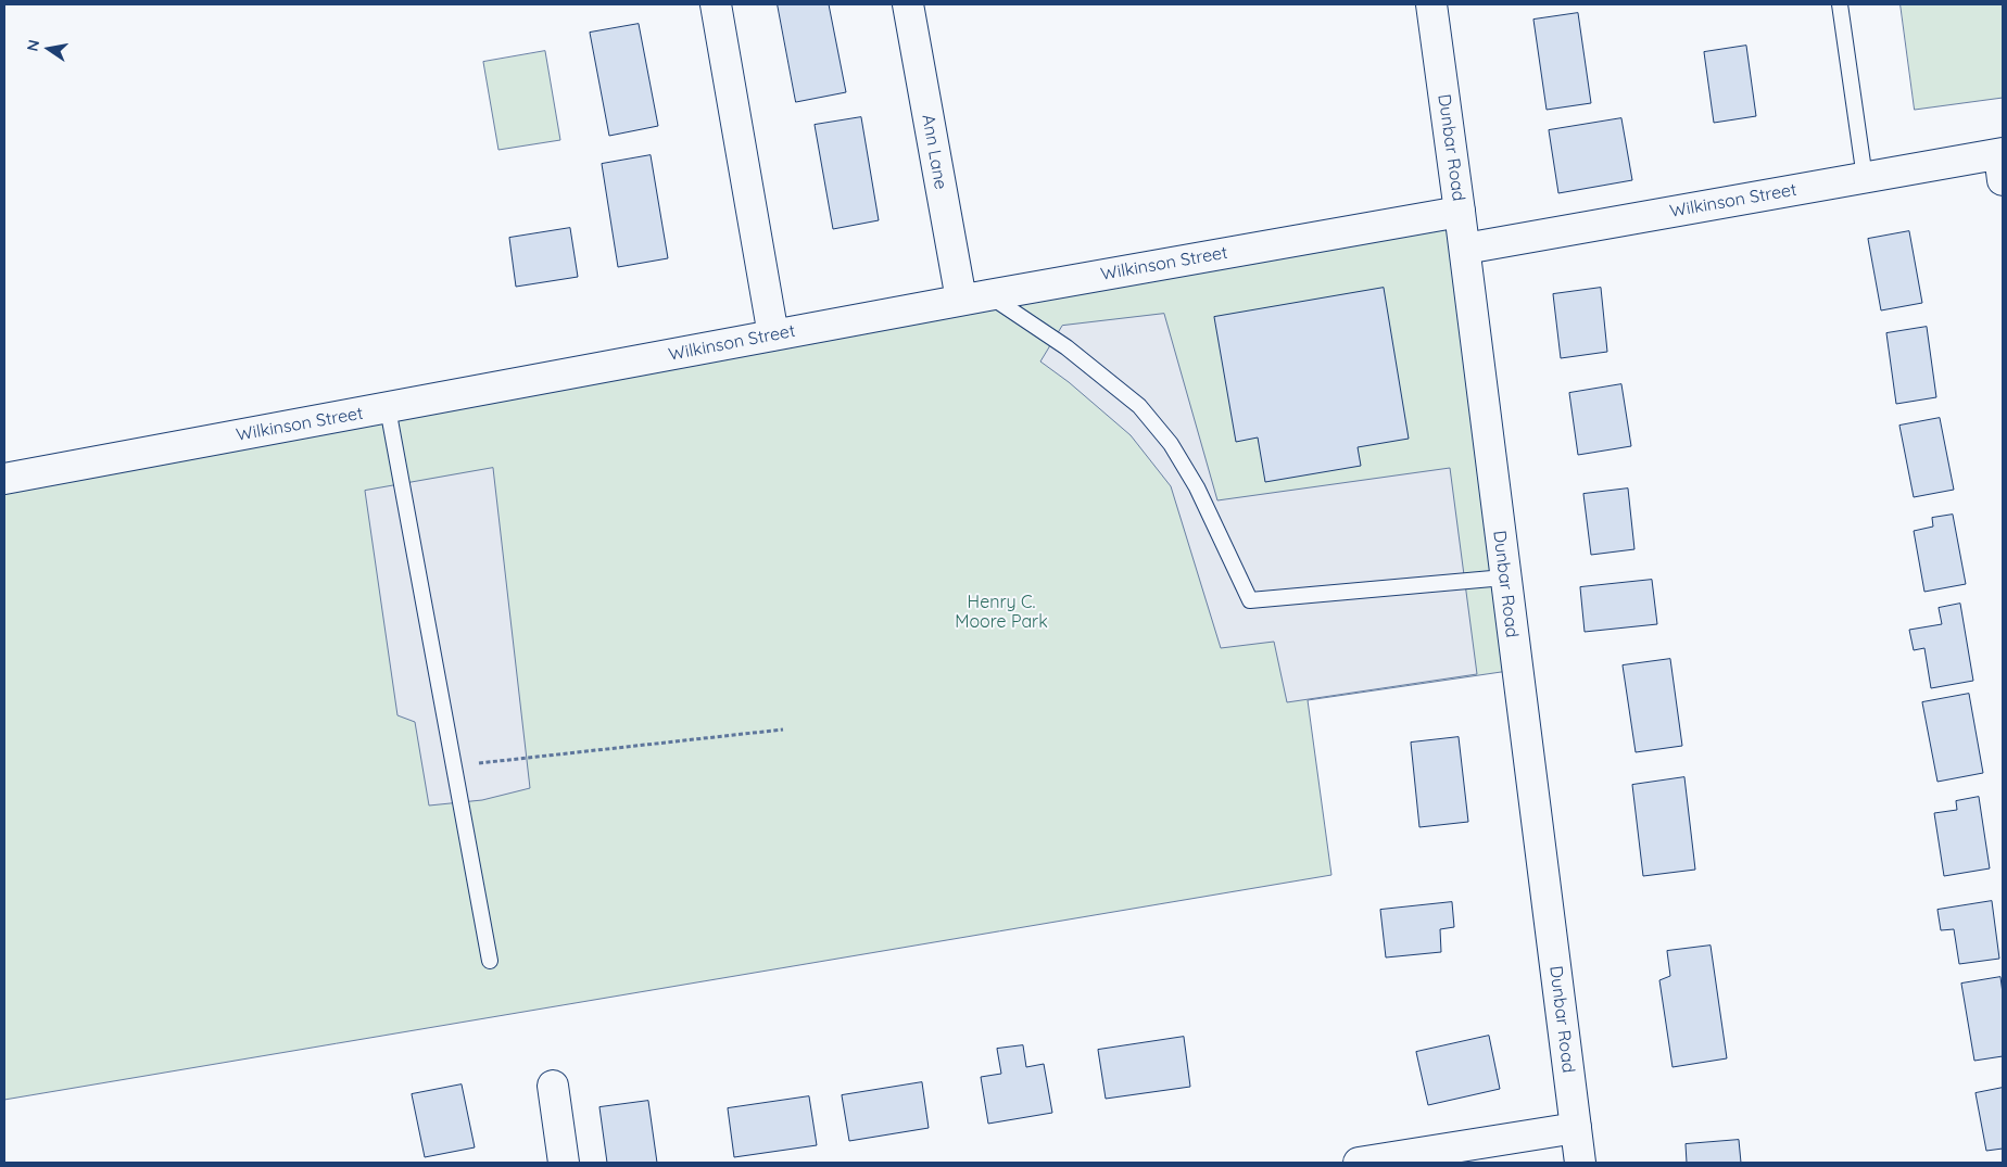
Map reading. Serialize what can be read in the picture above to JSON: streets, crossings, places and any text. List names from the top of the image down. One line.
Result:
{"streets":{"street":["Dunbar Road","Ann Lane","Wilkinson Street"]},"crossings":[["Dunbar Road","Wilkinson Street"],["Ann Lane","Wilkinson Street"]],"parks":["Henry C. Moore Park"],"north":"left"}
